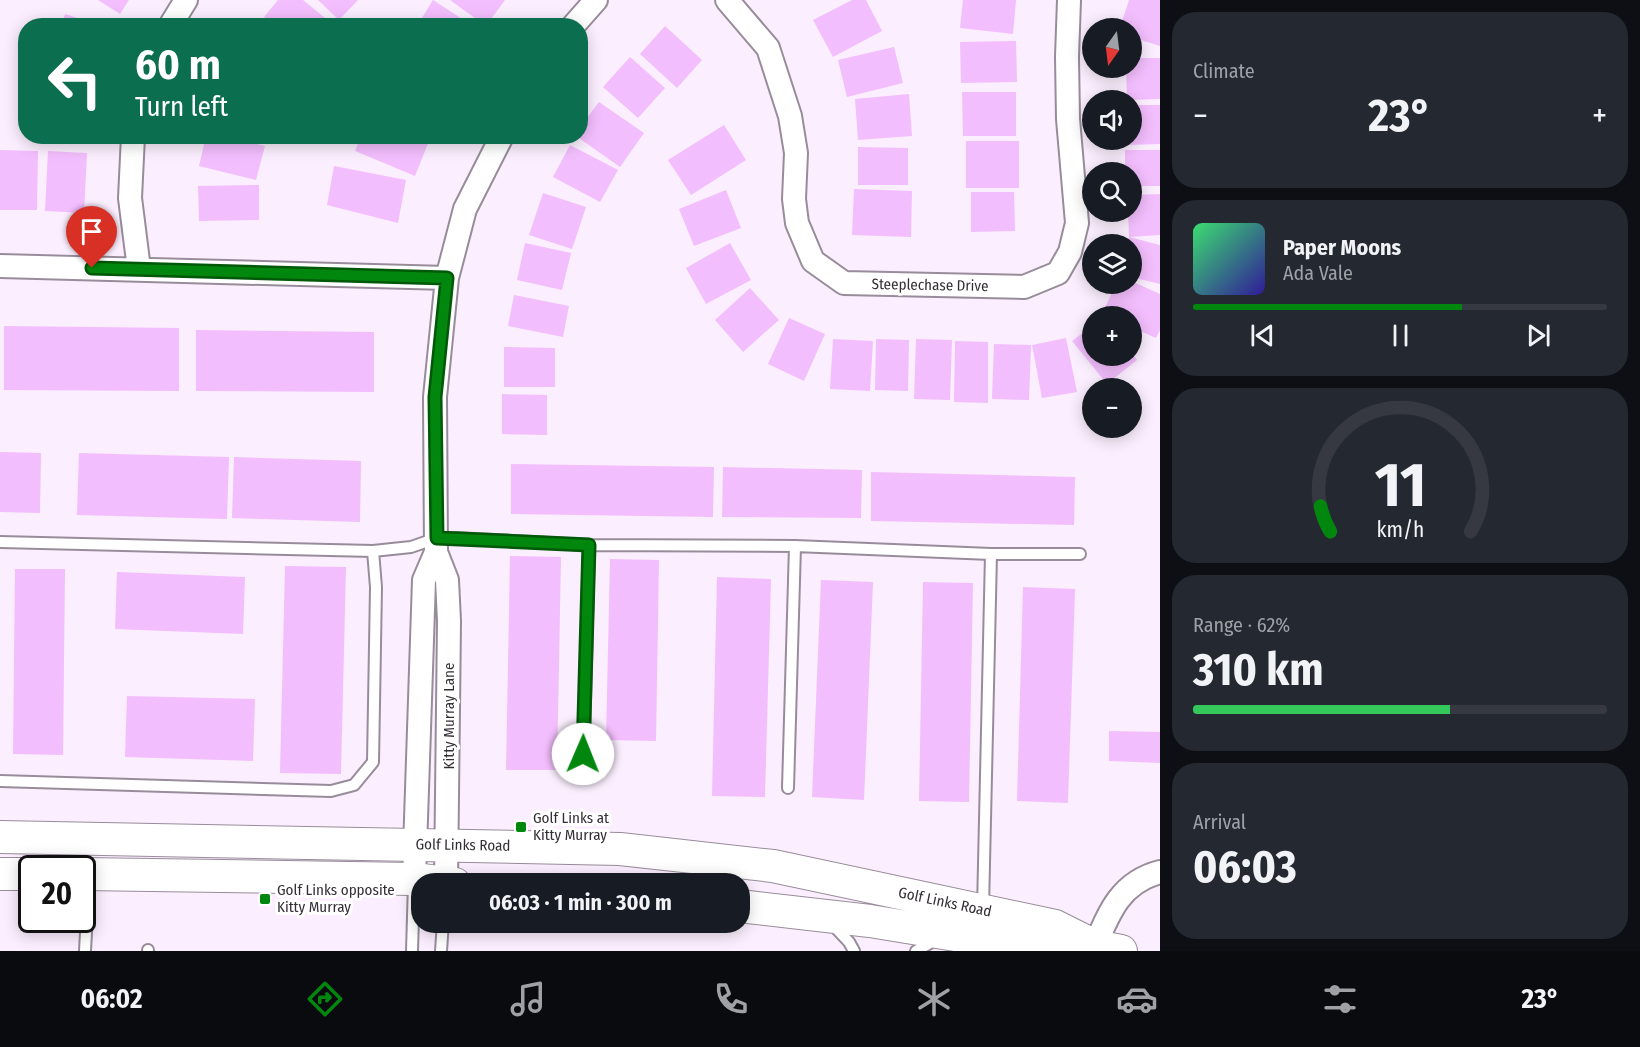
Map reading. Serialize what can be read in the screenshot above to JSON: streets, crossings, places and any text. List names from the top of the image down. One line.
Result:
{"streets":{"main road":["Golf Links Road"],"street":["Steeplechase Drive","Kitty Murray Lane"]},"crossings":[["Kitty Murray Lane","Golf Links Road"]],"places":{"transit":["Golf Links at Kitty Murray","Golf Links opposite Kitty Murray"]},"north":"bottom","page":{"tile":["Climate",["Range · 62%","310 km"],["Arrival","06:03"]],"map_buttons":["+","−"],"turn":["60 m","Turn left"],"heat":["−","23°","+"],"song":["Paper Moons","Ada Vale"],"limit":"20","trip":"06:03 · 1 min · 300 m","tabs":["06:02","23°"],"gauge":["11","km/h"]}}
